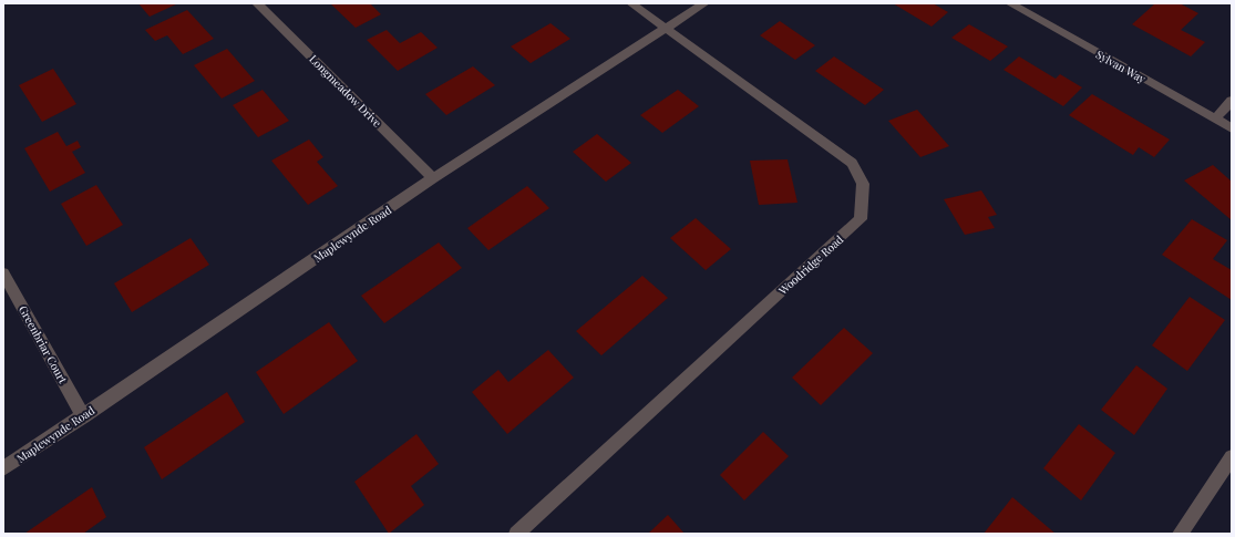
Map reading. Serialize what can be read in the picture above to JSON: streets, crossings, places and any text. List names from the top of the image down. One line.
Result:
{"streets":{"street":["Sylvan Way","Longmeadow Drive","Maplewynde Road","Woodridge Road","Greenbriar Court"]},"crossings":[["Longmeadow Drive","Maplewynde Road"],["Maplewynde Road","Woodridge Road"],["Maplewynde Road","Greenbriar Court"]]}
